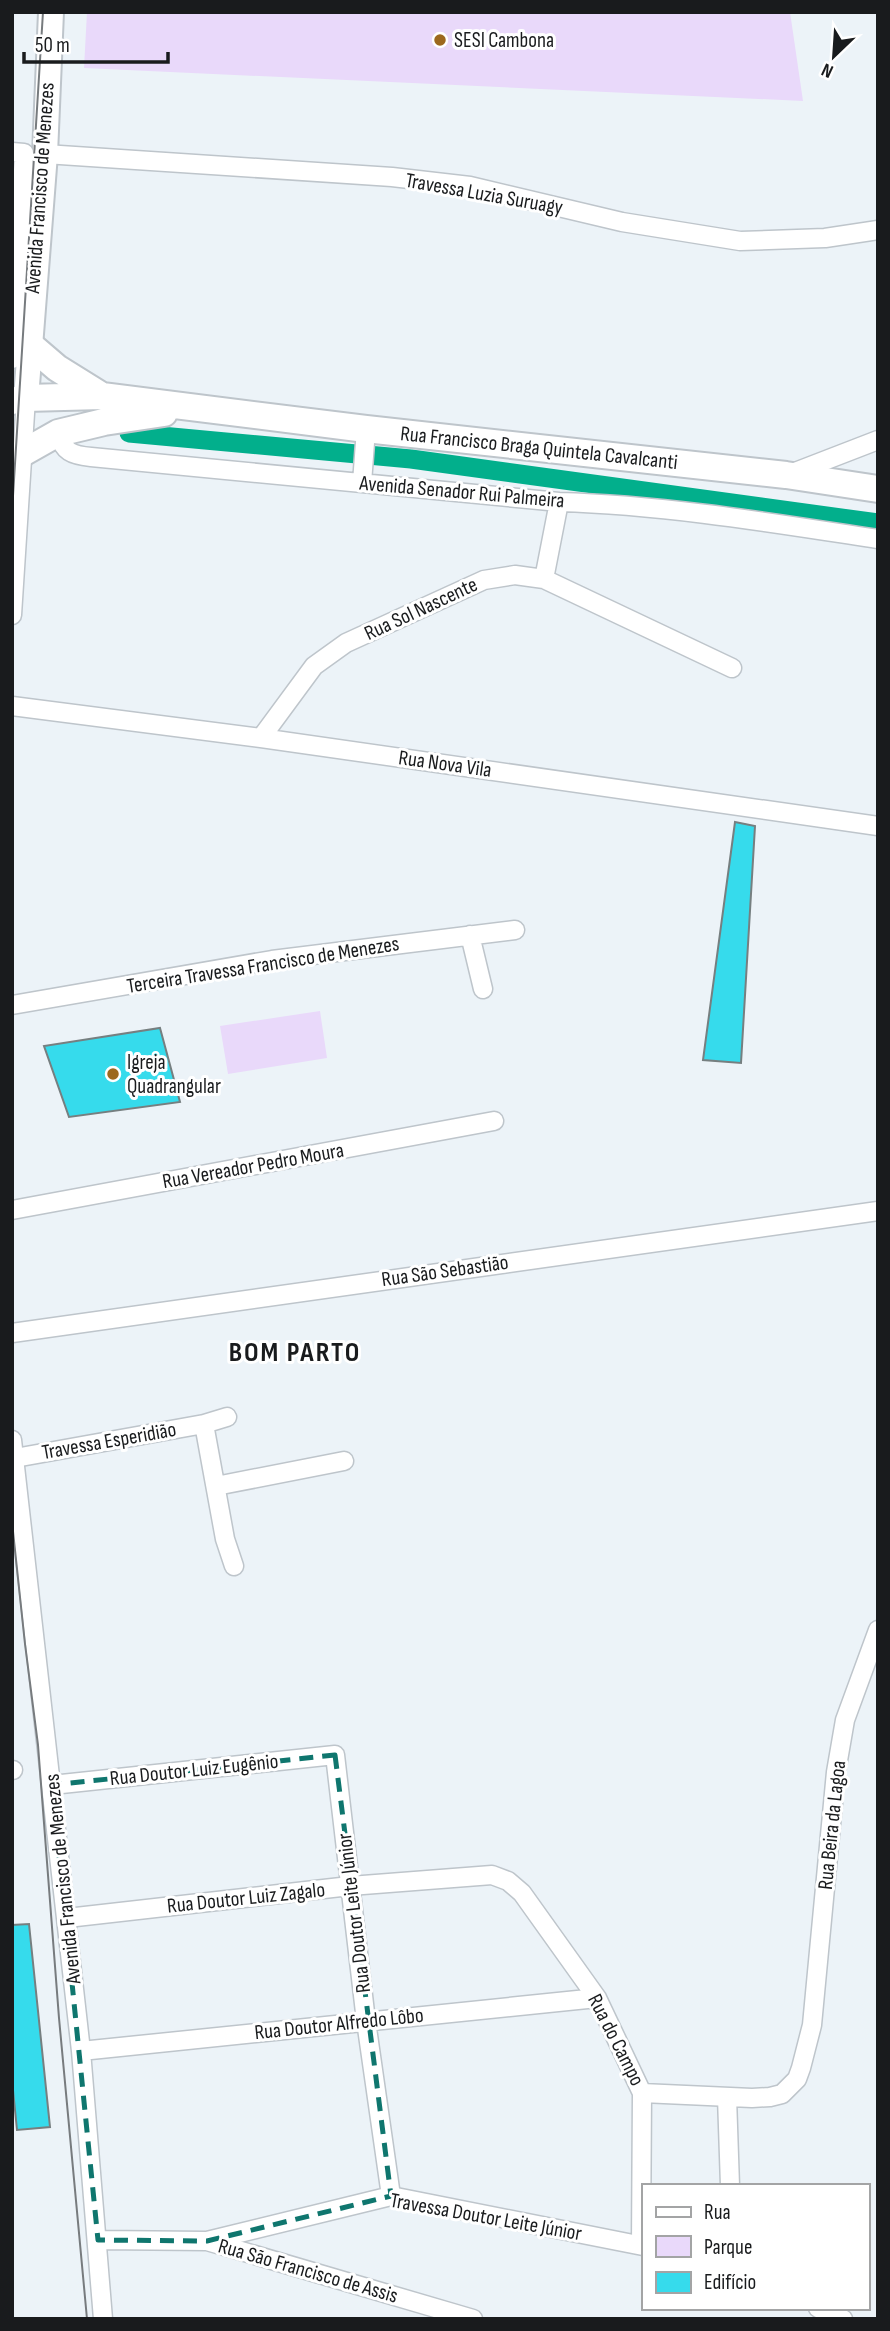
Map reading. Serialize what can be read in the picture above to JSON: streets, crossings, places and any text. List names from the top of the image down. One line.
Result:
{"streets":{"main road":["Rua Francisco Braga Quintela Cavalcanti"],"street":["Avenida Francisco de Menezes","Travessa Luzia Suruagy","Avenida Senador Rui Palmeira","Rua Sol Nascente","Rua Nova Vila","Terceira Travessa Francisco de Menezes","Rua Vereador Pedro Moura","Rua São Sebastião","Travessa Esperidião","Rua Doutor Luiz Eugênio","Rua Beira da Lagoa","Rua Doutor Luiz Zagalo","Rua Doutor Leite Júnior","Rua Doutor Alfredo Lôbo","Rua do Campo","Travessa Doutor Leite Júnior","Rua São Francisco de Assis"]},"crossings":[["Avenida Francisco de Menezes","Travessa Luzia Suruagy"],["Avenida Francisco de Menezes","Rua Francisco Braga Quintela Cavalcanti"],["Avenida Francisco de Menezes","Travessa Esperidião"],["Avenida Francisco de Menezes","Rua Doutor Luiz Eugênio"],["Avenida Francisco de Menezes","Rua Doutor Luiz Zagalo"],["Avenida Francisco de Menezes","Rua Doutor Alfredo Lôbo"],["Avenida Francisco de Menezes","Rua São Francisco de Assis"],["Rua Sol Nascente","Rua Nova Vila"],["Rua Doutor Luiz Eugênio","Rua Doutor Leite Júnior"],["Rua Beira da Lagoa","Rua do Campo"],["Rua Doutor Luiz Zagalo","Rua Doutor Leite Júnior"],["Rua Doutor Luiz Zagalo","Rua do Campo"],["Rua Doutor Leite Júnior","Rua Doutor Alfredo Lôbo"],["Rua Doutor Leite Júnior","Travessa Doutor Leite Júnior"],["Rua Doutor Alfredo Lôbo","Rua do Campo"],["Travessa Doutor Leite Júnior","Rua São Francisco de Assis"]],"districts":["BOM PARTO"],"places":["SESI Cambona","Igreja Quadrangular"],"legend":["Rua","Parque","Edifício"],"scale_bar":"50 m","north":"bottom left"}
